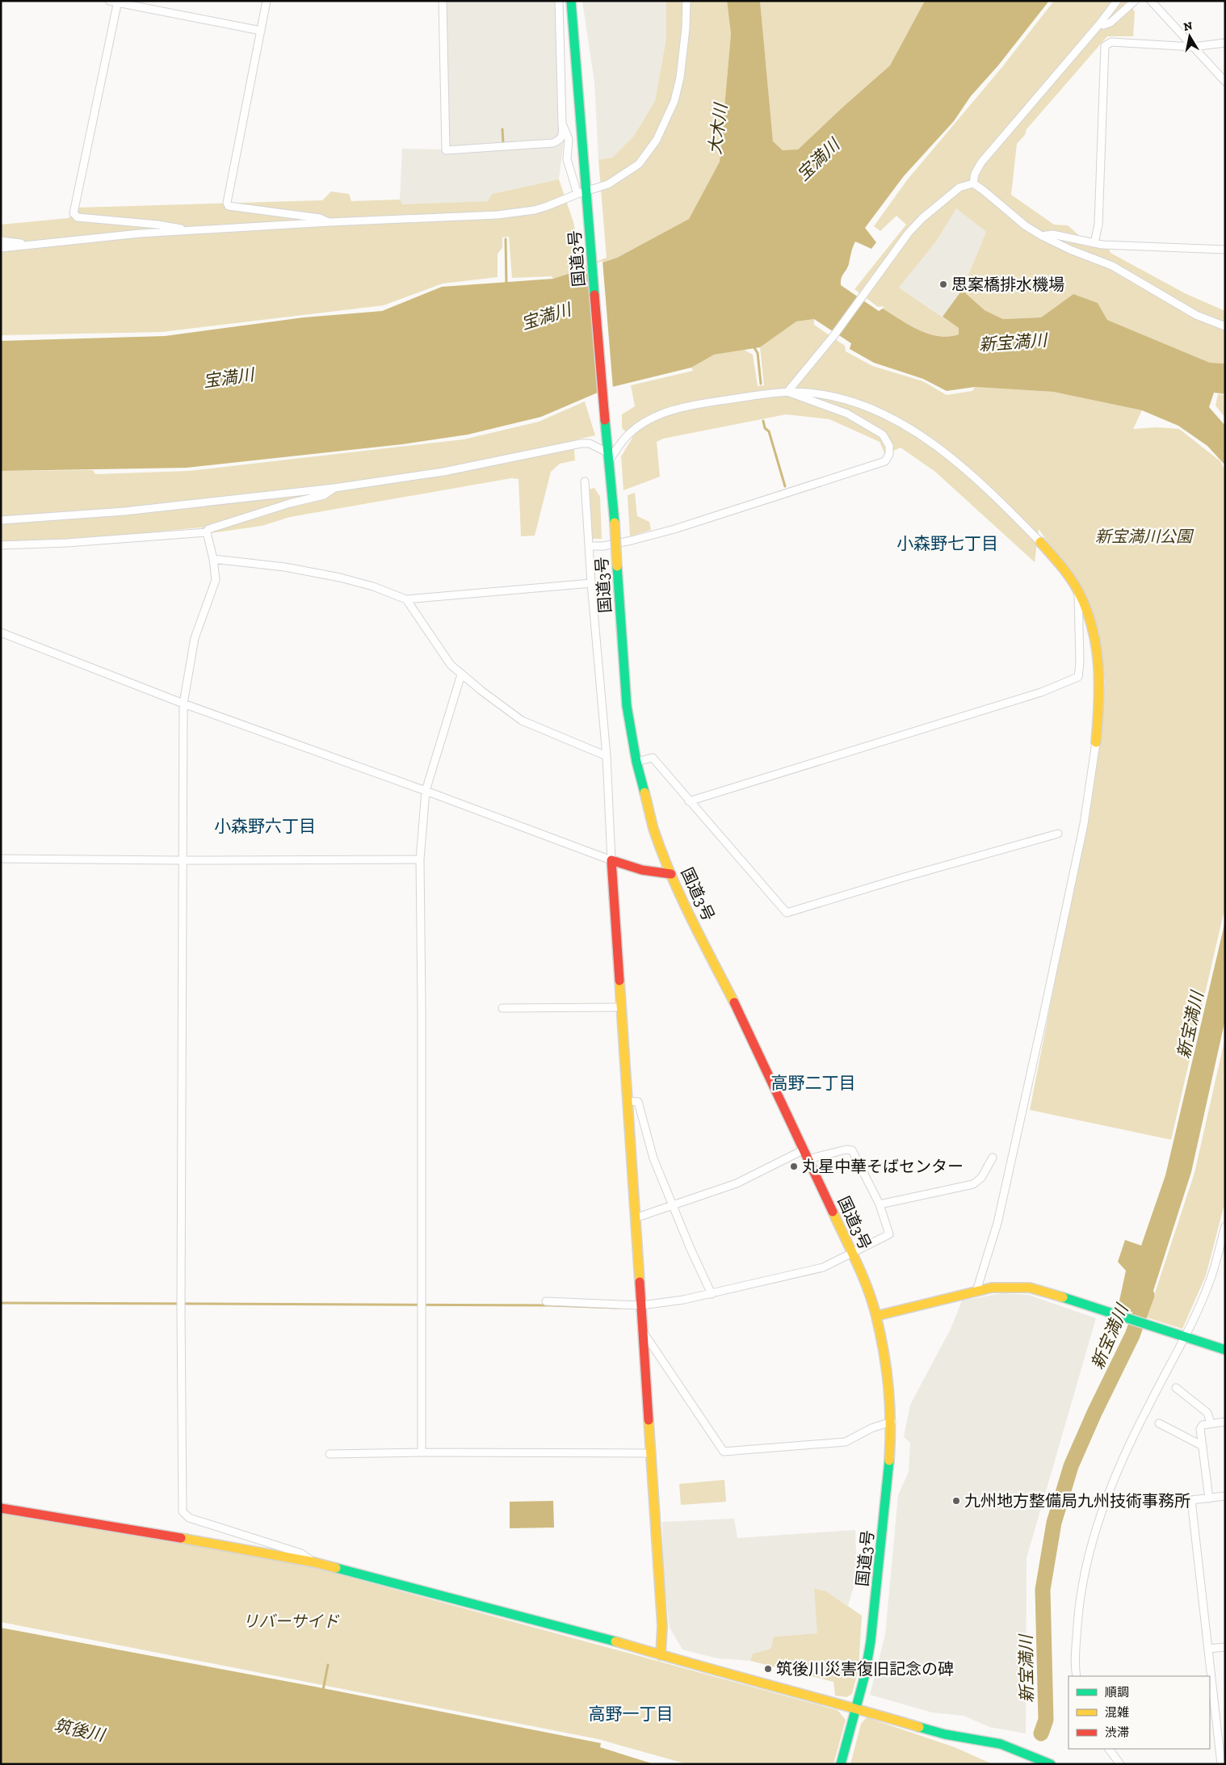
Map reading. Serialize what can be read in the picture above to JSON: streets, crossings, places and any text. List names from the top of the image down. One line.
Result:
{"streets":{"main road":["国道3号"]},"districts":["小森野七丁目","小森野六丁目","高野二丁目","高野一丁目"],"water":["大木川","宝満川","新宝満川","筑後川"],"parks":["新宝満川公園","リバーサイド"],"places":["思案橋排水機場","丸星中華そばセンター","九州地方整備局九州技術事務所","筑後川災害復旧記念の碑"],"legend":["順調","混雑","渋滞"],"north":"top"}
